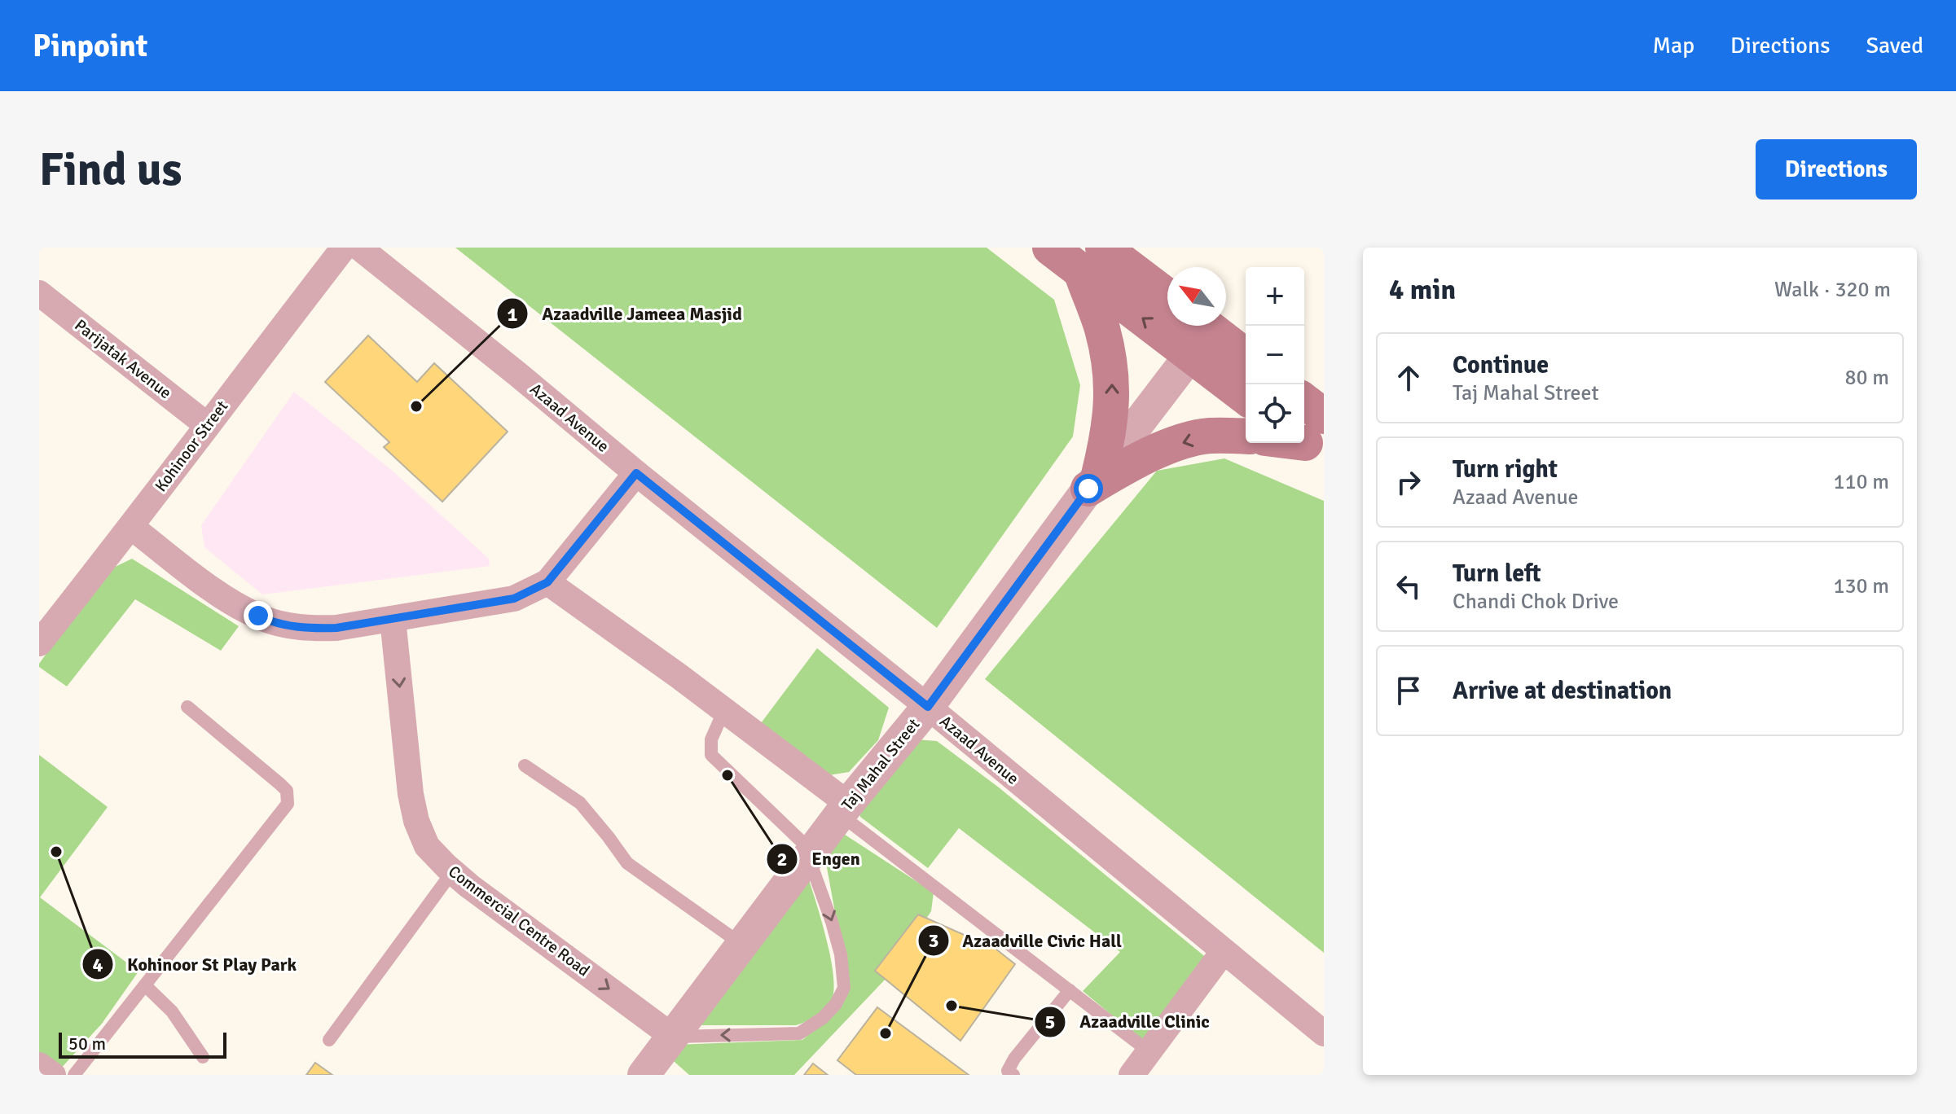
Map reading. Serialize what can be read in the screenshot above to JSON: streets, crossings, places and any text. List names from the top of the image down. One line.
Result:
{"streets":{"street":["Parijatak Avenue","Azaad Avenue","Kohinoor Street","Taj Mahal Street","Commercial Centre Road"]},"crossings":[["Parijatak Avenue","Kohinoor Street"],["Azaad Avenue","Taj Mahal Street"],["Taj Mahal Street","Commercial Centre Road"]],"one_way":["Commercial Centre Road"],"places":["Azaadville Jameea Masjid","Engen","Kohinoor St Play Park","Azaadville Clinic","Azaadville Civic Hall"],"scale_bar":"50 m","north":"top left","page":{"header":"Pinpoint","nav":["Map","Directions","Saved"],"buttons":"Directions","title":"Find us","heading":["4 min","Walk · 320 m"],"map_buttons":["+","−"],"list":[["Continue","Taj Mahal Street","80 m"],["Turn right","Azaad Avenue","110 m"],["Turn left","Chandi Chok Drive","130 m"],"Arrive at destination"],"scale":"50 m"}}
